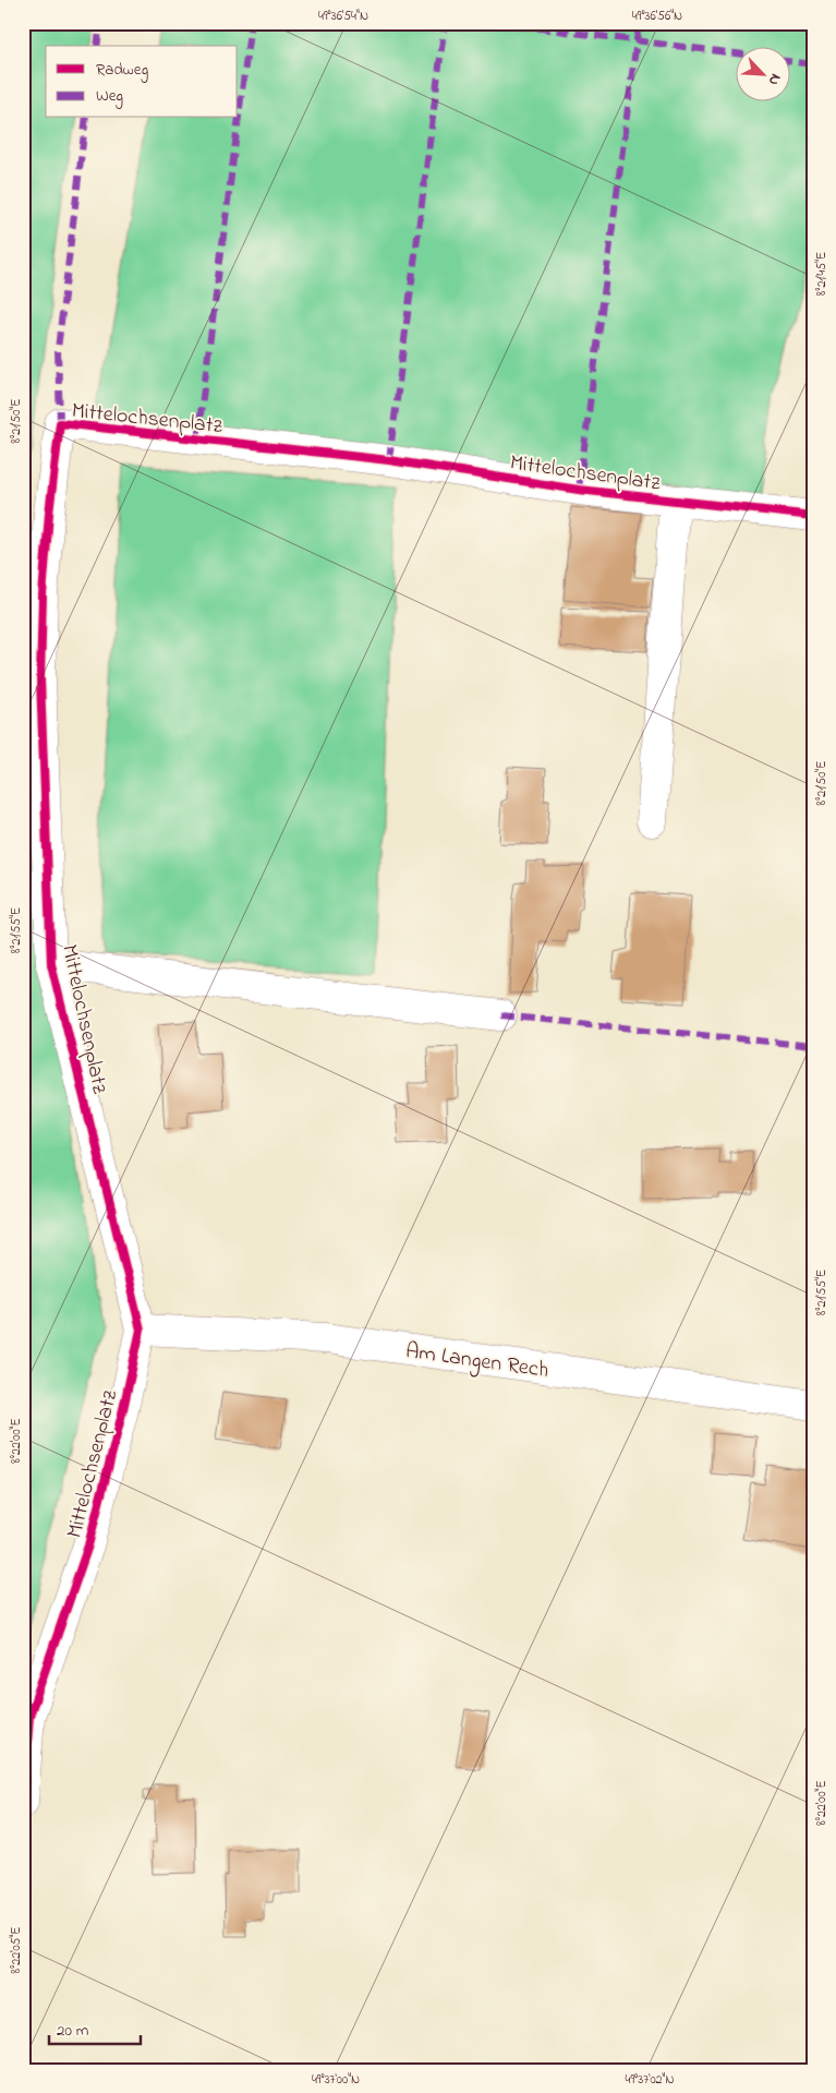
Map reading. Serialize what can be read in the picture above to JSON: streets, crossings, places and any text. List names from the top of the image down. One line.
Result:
{"streets":{"street":["Mittelochsenplatz","Am Langen Rech"]},"crossings":[["Mittelochsenplatz","Am Langen Rech"]],"legend":["Radweg","Weg"],"scale_bar":"20 m","north":"bottom right","coordinates":["49°36'54\"N","49°36'56\"N","8°21'45\"E","8°21'50\"E","8°21'55\"E","8°22'00\"E","8°22'05\"E","49°37'00\"N","49°37'02\"N"]}
